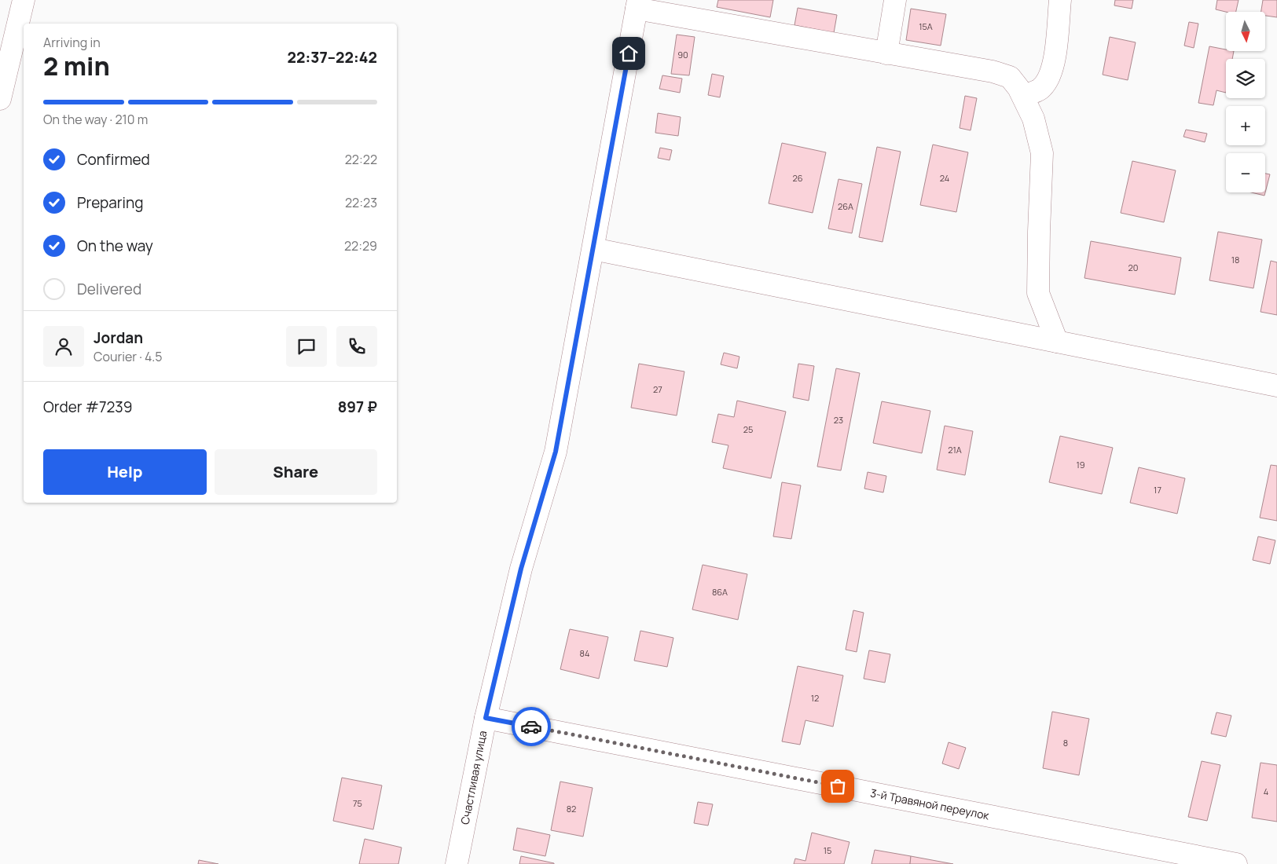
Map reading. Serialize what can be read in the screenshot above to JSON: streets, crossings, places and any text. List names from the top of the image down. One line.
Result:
{"streets":{"street":["Счастливая улица","3-й Травяной переулок"]},"crossings":[["Счастливая улица","3-й Травяной переулок"]],"house_numbers":["15А","90","26","24","26А","18","20","27","23","25","21А","19","17","86А","84","12","8","4","75","82","15"],"north":"bottom","page":{"map_buttons":["+","−"],"heading":["2 min","Arriving in","22:37–22:42"],"panel":["Jordan","Courier · 4.5","Order #7239","897 ₽"],"bar":"On the way · 210 m","list":[["Confirmed","22:22"],["Preparing","22:23"],["On the way","22:29"],"Delivered"],"buttons":["Help","Share"]}}
